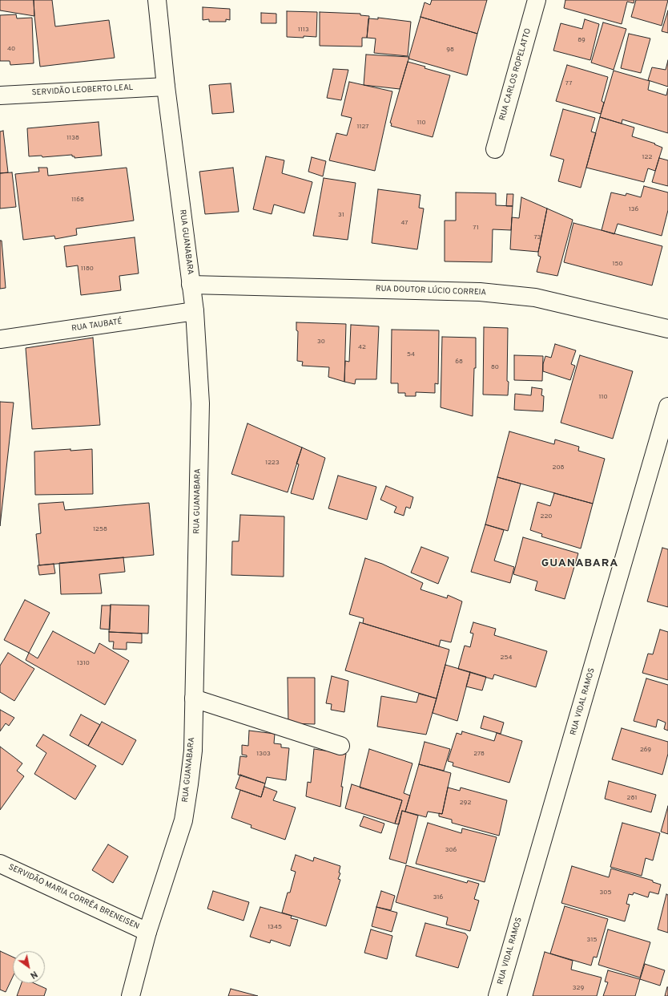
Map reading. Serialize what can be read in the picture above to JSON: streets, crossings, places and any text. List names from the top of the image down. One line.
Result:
{"streets":{"street":["RUA CARLOS ROPELATTO","SERVIDÃO LEOBERTO LEAL","RUA GUANABARA","RUA DOUTOR LÚCIO CORREIA","RUA TAUBATÉ","RUA VIDAL RAMOS","SERVIDÃO MARIA CORRÊA BRENEISEN"]},"crossings":[["SERVIDÃO LEOBERTO LEAL","RUA GUANABARA"],["RUA GUANABARA","RUA DOUTOR LÚCIO CORREIA"],["RUA GUANABARA","RUA TAUBATÉ"],["RUA GUANABARA","SERVIDÃO MARIA CORRÊA BRENEISEN"]],"districts":["GUANABARA"],"house_numbers":["1113","89","40","98","77","110","1127","1138","122","1168","136","31","47","71","73","150","1180","30","42","54","68","80","110","1223","208","220","1258","254","1310","269","1303","278","281","292","306","305","316","1345","315","329"],"north":"bottom right"}
